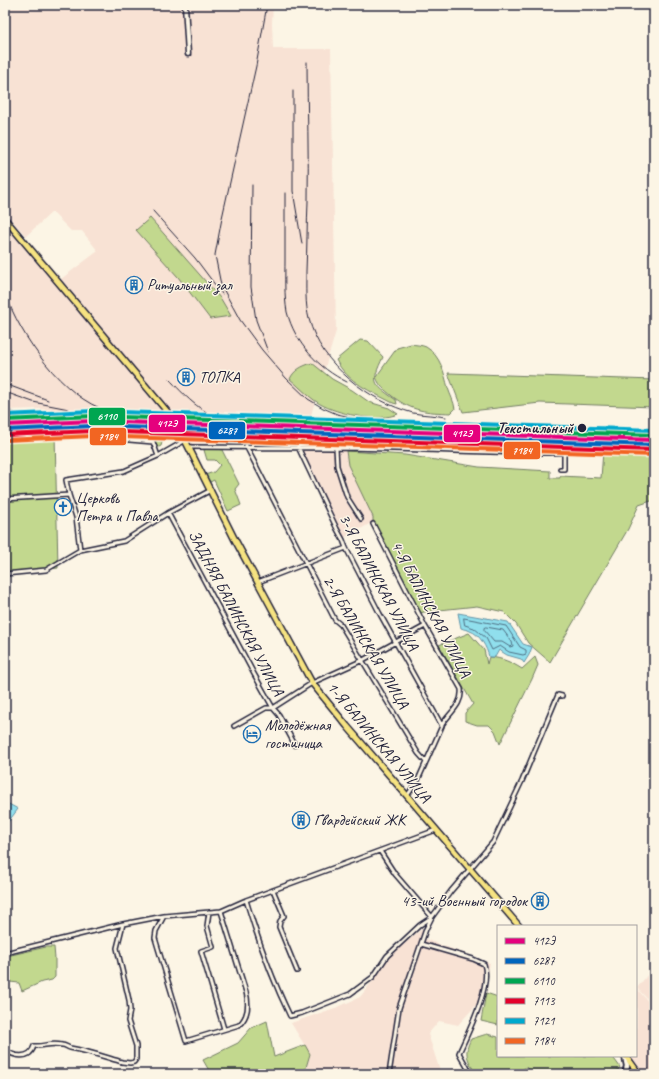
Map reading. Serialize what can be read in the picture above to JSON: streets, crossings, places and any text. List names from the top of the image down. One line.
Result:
{"streets":{"main road":["1-Я БАЛИНСКАЯ УЛИЦА"],"street":["3-Я БАЛИНСКАЯ УЛИЦА","4-Я БАЛИНСКАЯ УЛИЦА","ЗАДНЯЯ БАЛИНСКАЯ УЛИЦА","2-Я БАЛИНСКАЯ УЛИЦА"]},"crossings":[["3-Я БАЛИНСКАЯ УЛИЦА","4-Я БАЛИНСКАЯ УЛИЦА"],["4-Я БАЛИНСКАЯ УЛИЦА","2-Я БАЛИНСКАЯ УЛИЦА"],["4-Я БАЛИНСКАЯ УЛИЦА","1-Я БАЛИНСКАЯ УЛИЦА"]],"places":{"building":["Ритуальный зал","ТОПКА","Гвардейский ЖК","43-ий Военный городок"],"other":["Текстильный"],"church":["Церковь Петра и Павла"],"hotel":["Молодёжная гостиница"]},"lines":["transit line 7121","transit line 6110","transit line 412Э","transit line 6287","transit line 7113","transit line 7184"],"legend":["412Э","6287","6110","7113","7121","7184"]}
